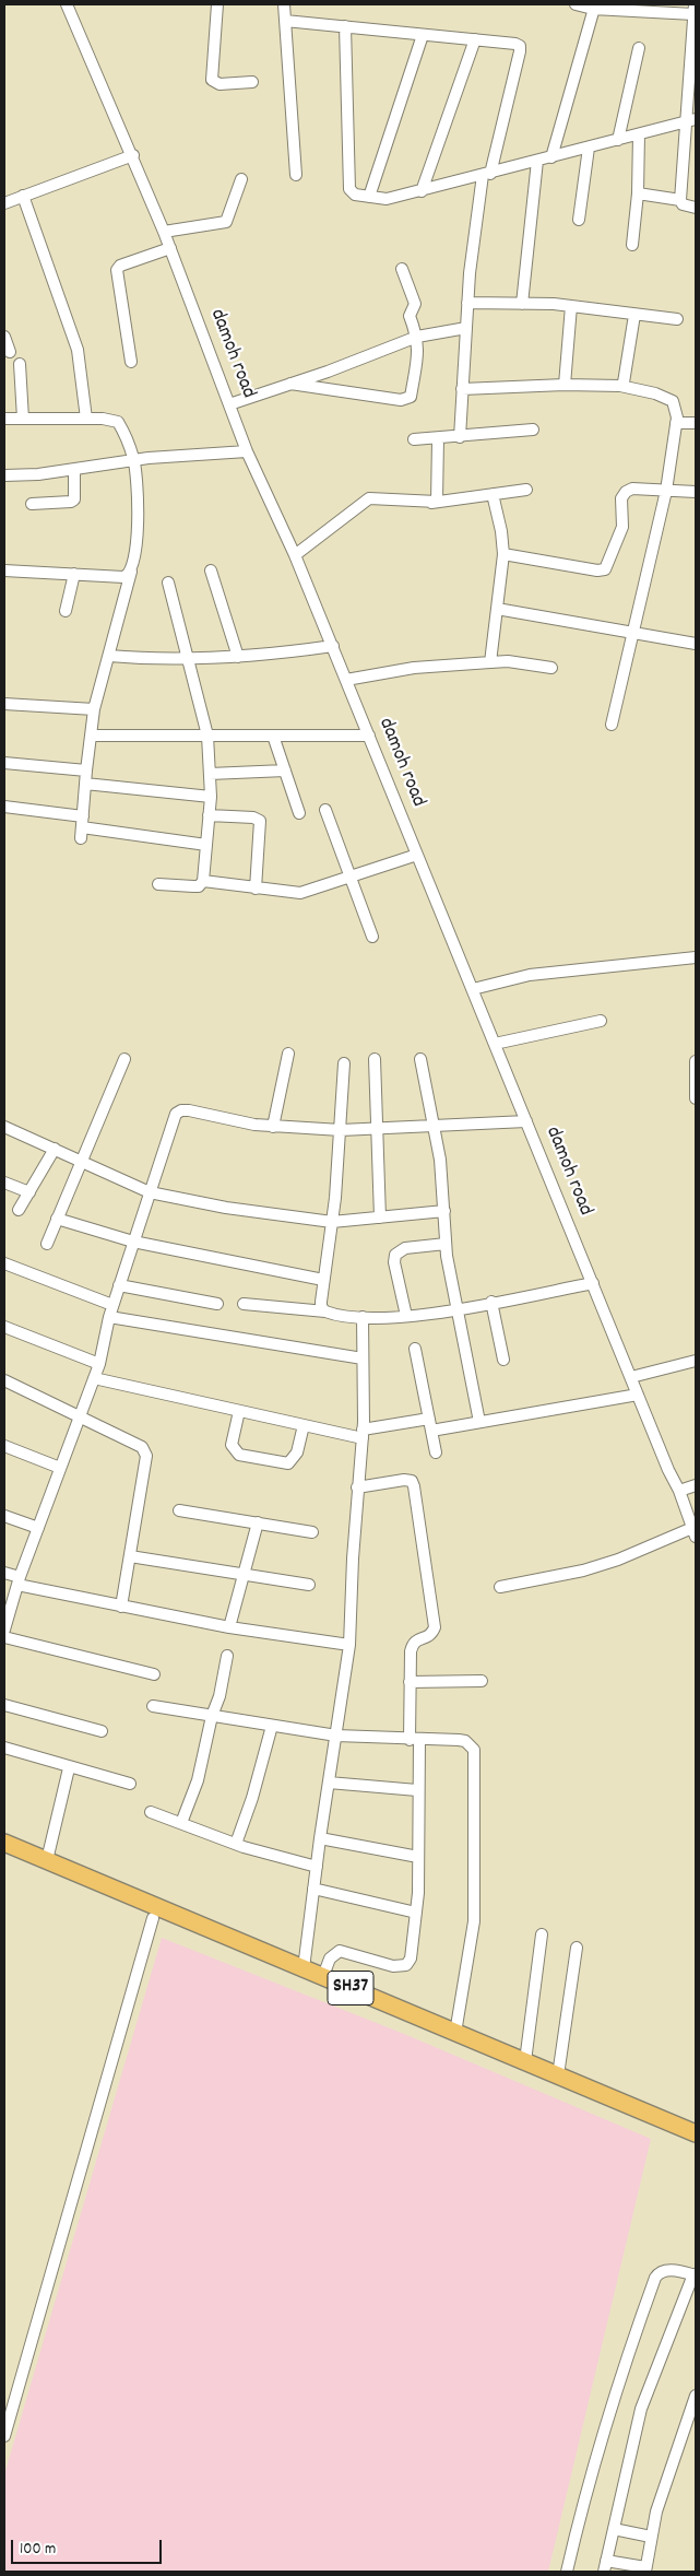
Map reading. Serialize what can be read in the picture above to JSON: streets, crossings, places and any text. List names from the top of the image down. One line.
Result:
{"streets":{"main road":["SH37"],"street":["damoh road"]},"scale_bar":"100 m"}
